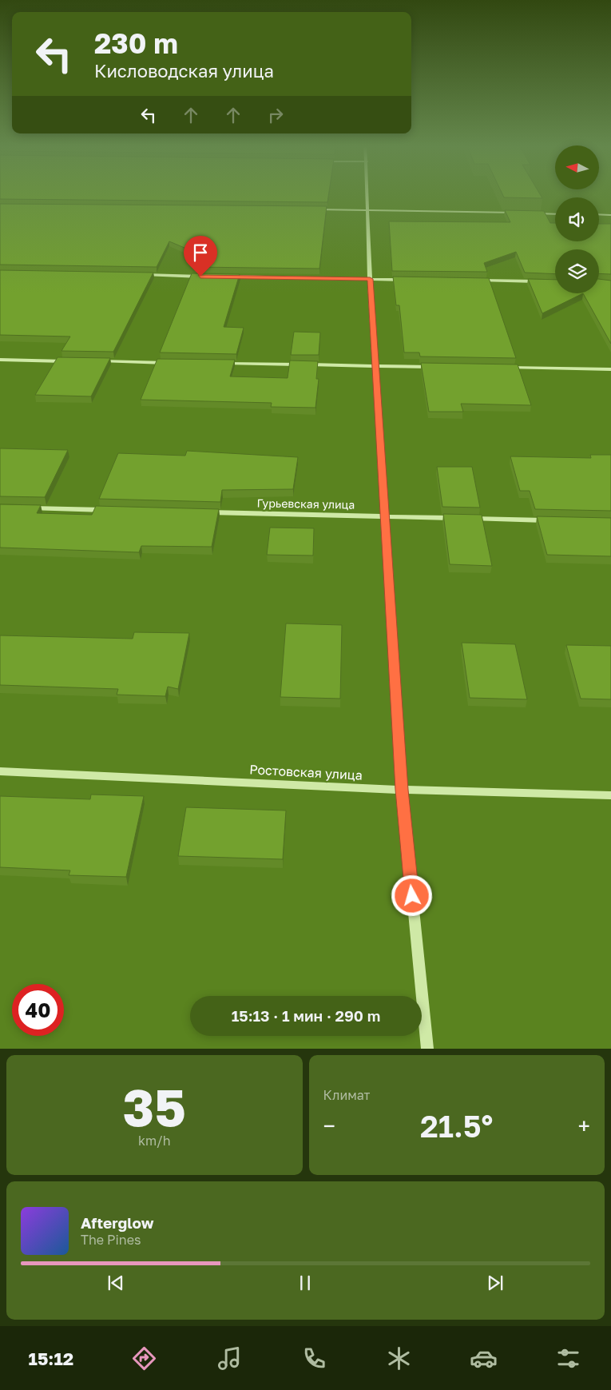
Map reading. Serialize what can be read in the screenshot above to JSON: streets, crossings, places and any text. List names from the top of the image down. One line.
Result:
{"streets":{"street":["Гурьевская улица","Ростовская улица"]},"north":"left","page":{"turn":["230 m","Кисловодская улица"],"limit":"40","trip":"15:13 · 1 мин · 290 m","tile":[["35","km/h"],"Климат"],"heat":["−","21.5°","+"],"song":["Afterglow","The Pines"],"tabs":"15:12"}}
